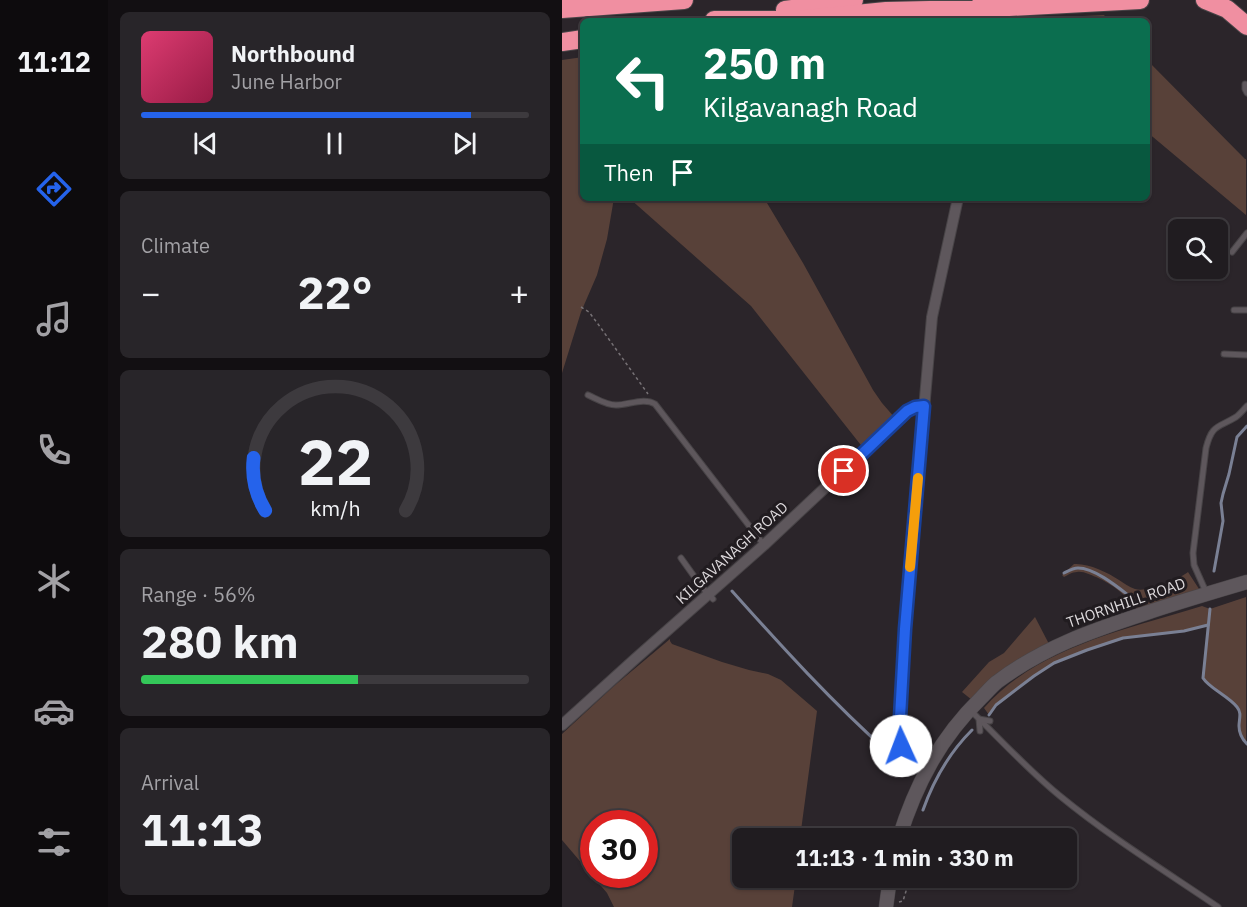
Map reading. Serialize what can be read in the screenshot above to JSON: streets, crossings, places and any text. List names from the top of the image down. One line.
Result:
{"streets":{"street":["KILGAVANAGH ROAD","THORNHILL ROAD"]},"page":{"tabs":"11:12","turn":["250 m","Kilgavanagh Road"],"song":["Northbound","June Harbor"],"then":"Then","tile":["Climate",["Range · 56%","280 km"],["Arrival","11:13"]],"heat":["−","22°","+"],"limit":"30","trip":"11:13 · 1 min · 330 m","gauge":["22","km/h"]}}
